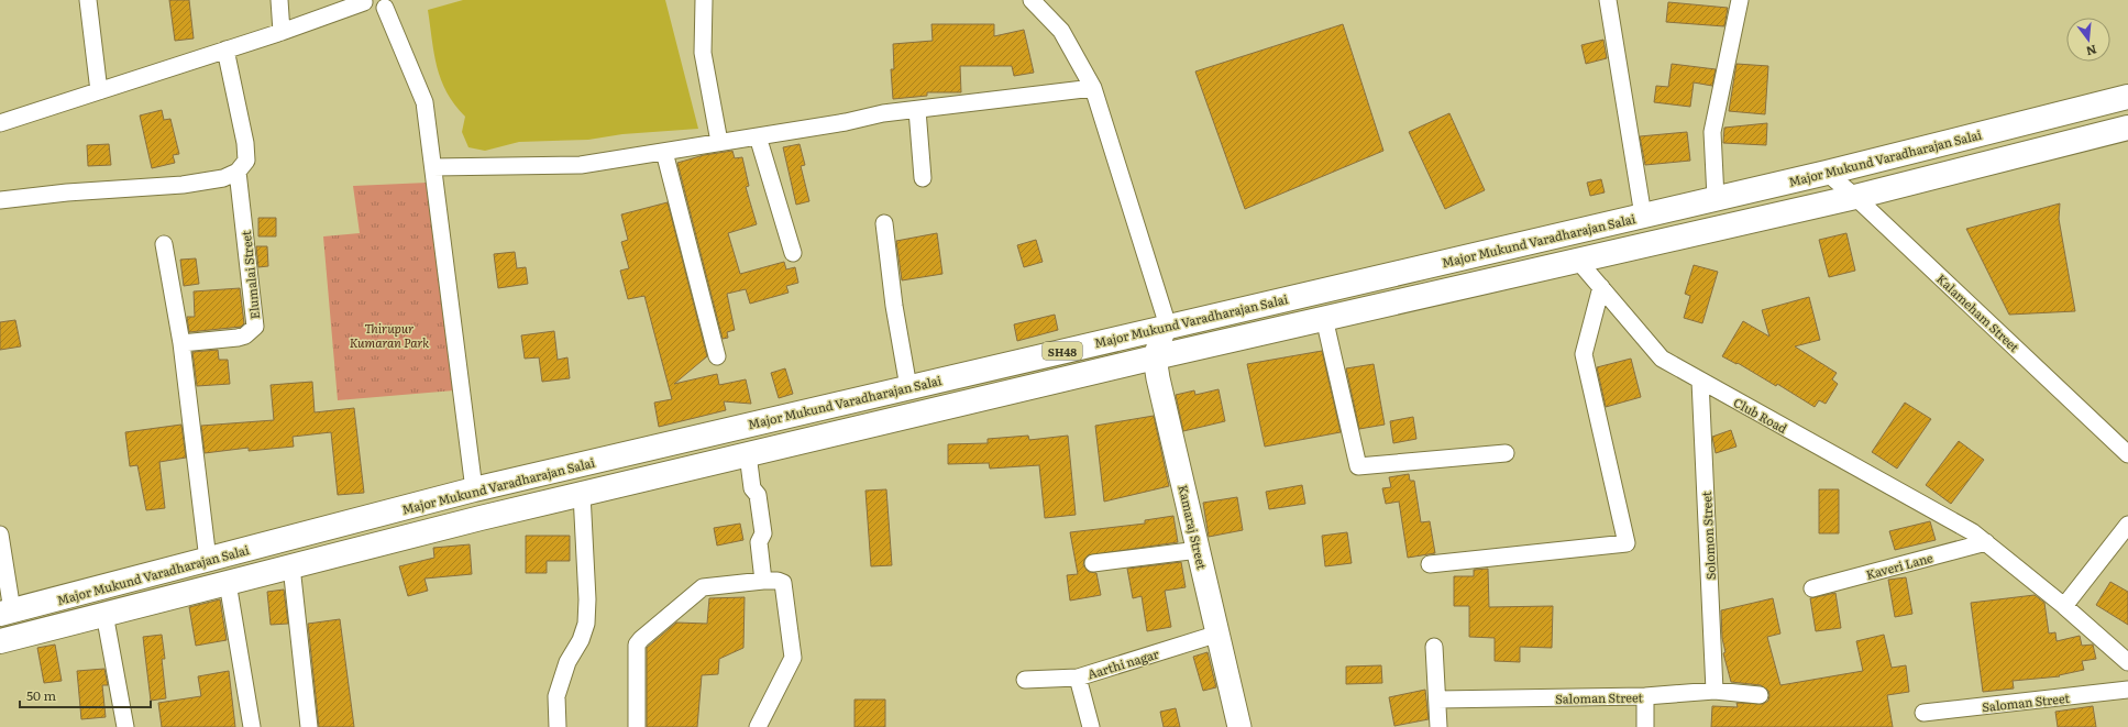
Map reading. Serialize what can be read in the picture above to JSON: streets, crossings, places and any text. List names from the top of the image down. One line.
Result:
{"streets":{"main road":["Major Mukund Varadharajan Salai","SH48"],"street":["Elumalai Street","Kalameham Street","Club Road","Kamaraj Street","Solomon Street","Kaveri Lane","Aarthi nagar","Saloman Street"]},"crossings":[["Major Mukund Varadharajan Salai","Kalameham Street"],["Major Mukund Varadharajan Salai","Kamaraj Street"],["Kalameham Street","SH48"],["SH48","Club Road"],["SH48","Kamaraj Street"],["Club Road","Solomon Street"],["Club Road","Kaveri Lane"],["Kamaraj Street","Aarthi nagar"],["Solomon Street","Saloman Street"]],"parks":["Thirupur Kumaran Park"],"scale_bar":"50 m","north":"bottom"}
